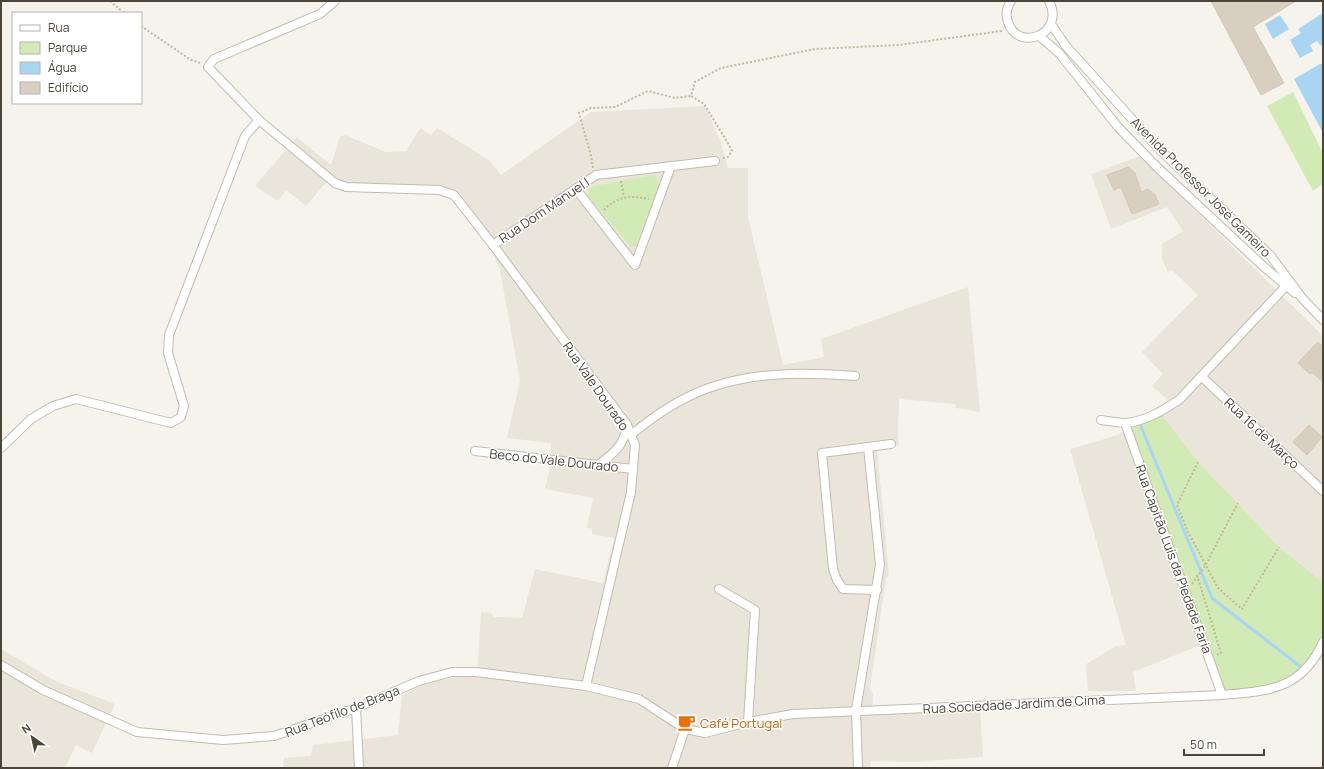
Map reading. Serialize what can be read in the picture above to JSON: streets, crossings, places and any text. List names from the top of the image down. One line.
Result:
{"streets":{"street":["Avenida Professor José Gameiro","Rua Dom Manuel I","Rua Vale Dourado","Rua 16 de Março","Beco do Vale Dourado","Rua Capitão Luís da Piedade Faria","Rua Sociedade Jardim de Cima","Rua Teófilo de Braga"]},"crossings":[["Rua Dom Manuel I","Rua Vale Dourado"],["Rua Vale Dourado","Beco do Vale Dourado"],["Rua Vale Dourado","Rua Teófilo de Braga"],["Rua Capitão Luís da Piedade Faria","Rua Sociedade Jardim de Cima"],["Rua Sociedade Jardim de Cima","Rua Teófilo de Braga"]],"places":{"cafe":["Café Portugal"]},"legend":["Rua","Parque","Água","Edifício"],"scale_bar":"50 m","north":"top left"}
